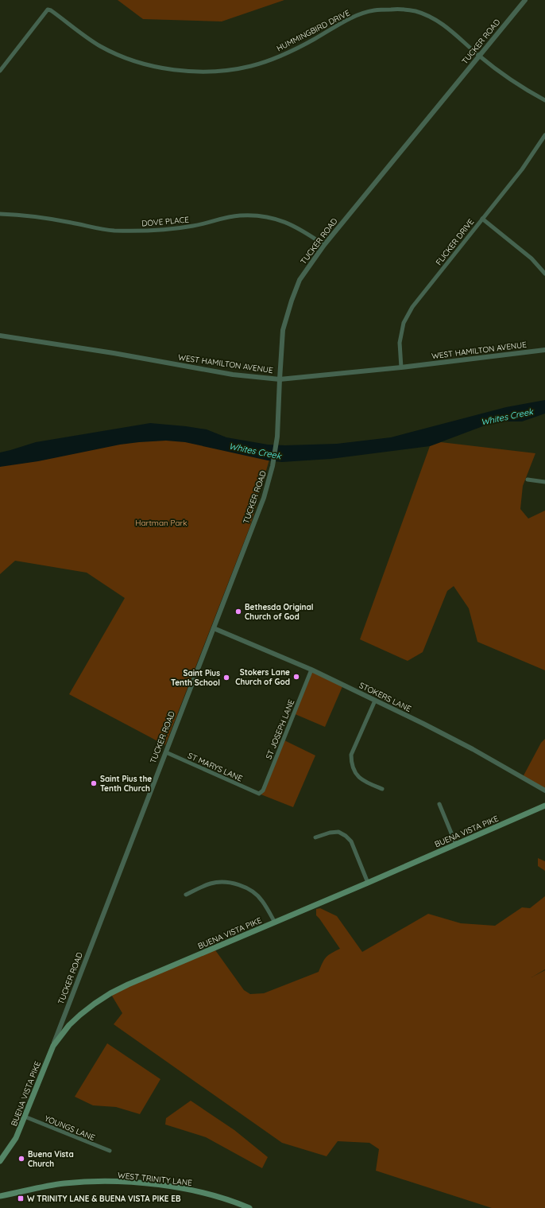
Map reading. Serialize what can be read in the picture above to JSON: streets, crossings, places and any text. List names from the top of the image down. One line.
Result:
{"streets":{"main road":["BUENA VISTA PIKE","WEST TRINITY LANE"],"street":["HUMMINGBIRD DRIVE","TUCKER ROAD","DOVE PLACE","FLICKER DRIVE","WEST HAMILTON AVENUE","STOKERS LANE","ST JOSEPH LANE","ST MARYS LANE","YOUNGS LANE"]},"crossings":[["HUMMINGBIRD DRIVE","TUCKER ROAD"],["TUCKER ROAD","DOVE PLACE"],["TUCKER ROAD","WEST HAMILTON AVENUE"],["TUCKER ROAD","STOKERS LANE"],["TUCKER ROAD","ST MARYS LANE"],["TUCKER ROAD","BUENA VISTA PIKE"],["FLICKER DRIVE","WEST HAMILTON AVENUE"],["STOKERS LANE","ST JOSEPH LANE"],["ST JOSEPH LANE","ST MARYS LANE"],["BUENA VISTA PIKE","YOUNGS LANE"]],"water":["Whites Creek"],"parks":["Hartman Park"],"places":{"other":["Bethesda Original Church of God","Stokers Lane Church of God","Saint Pius Tenth School","Saint Pius the Tenth Church","Buena Vista Church"],"transit":["W TRINITY LANE & BUENA VISTA PIKE EB"]}}
